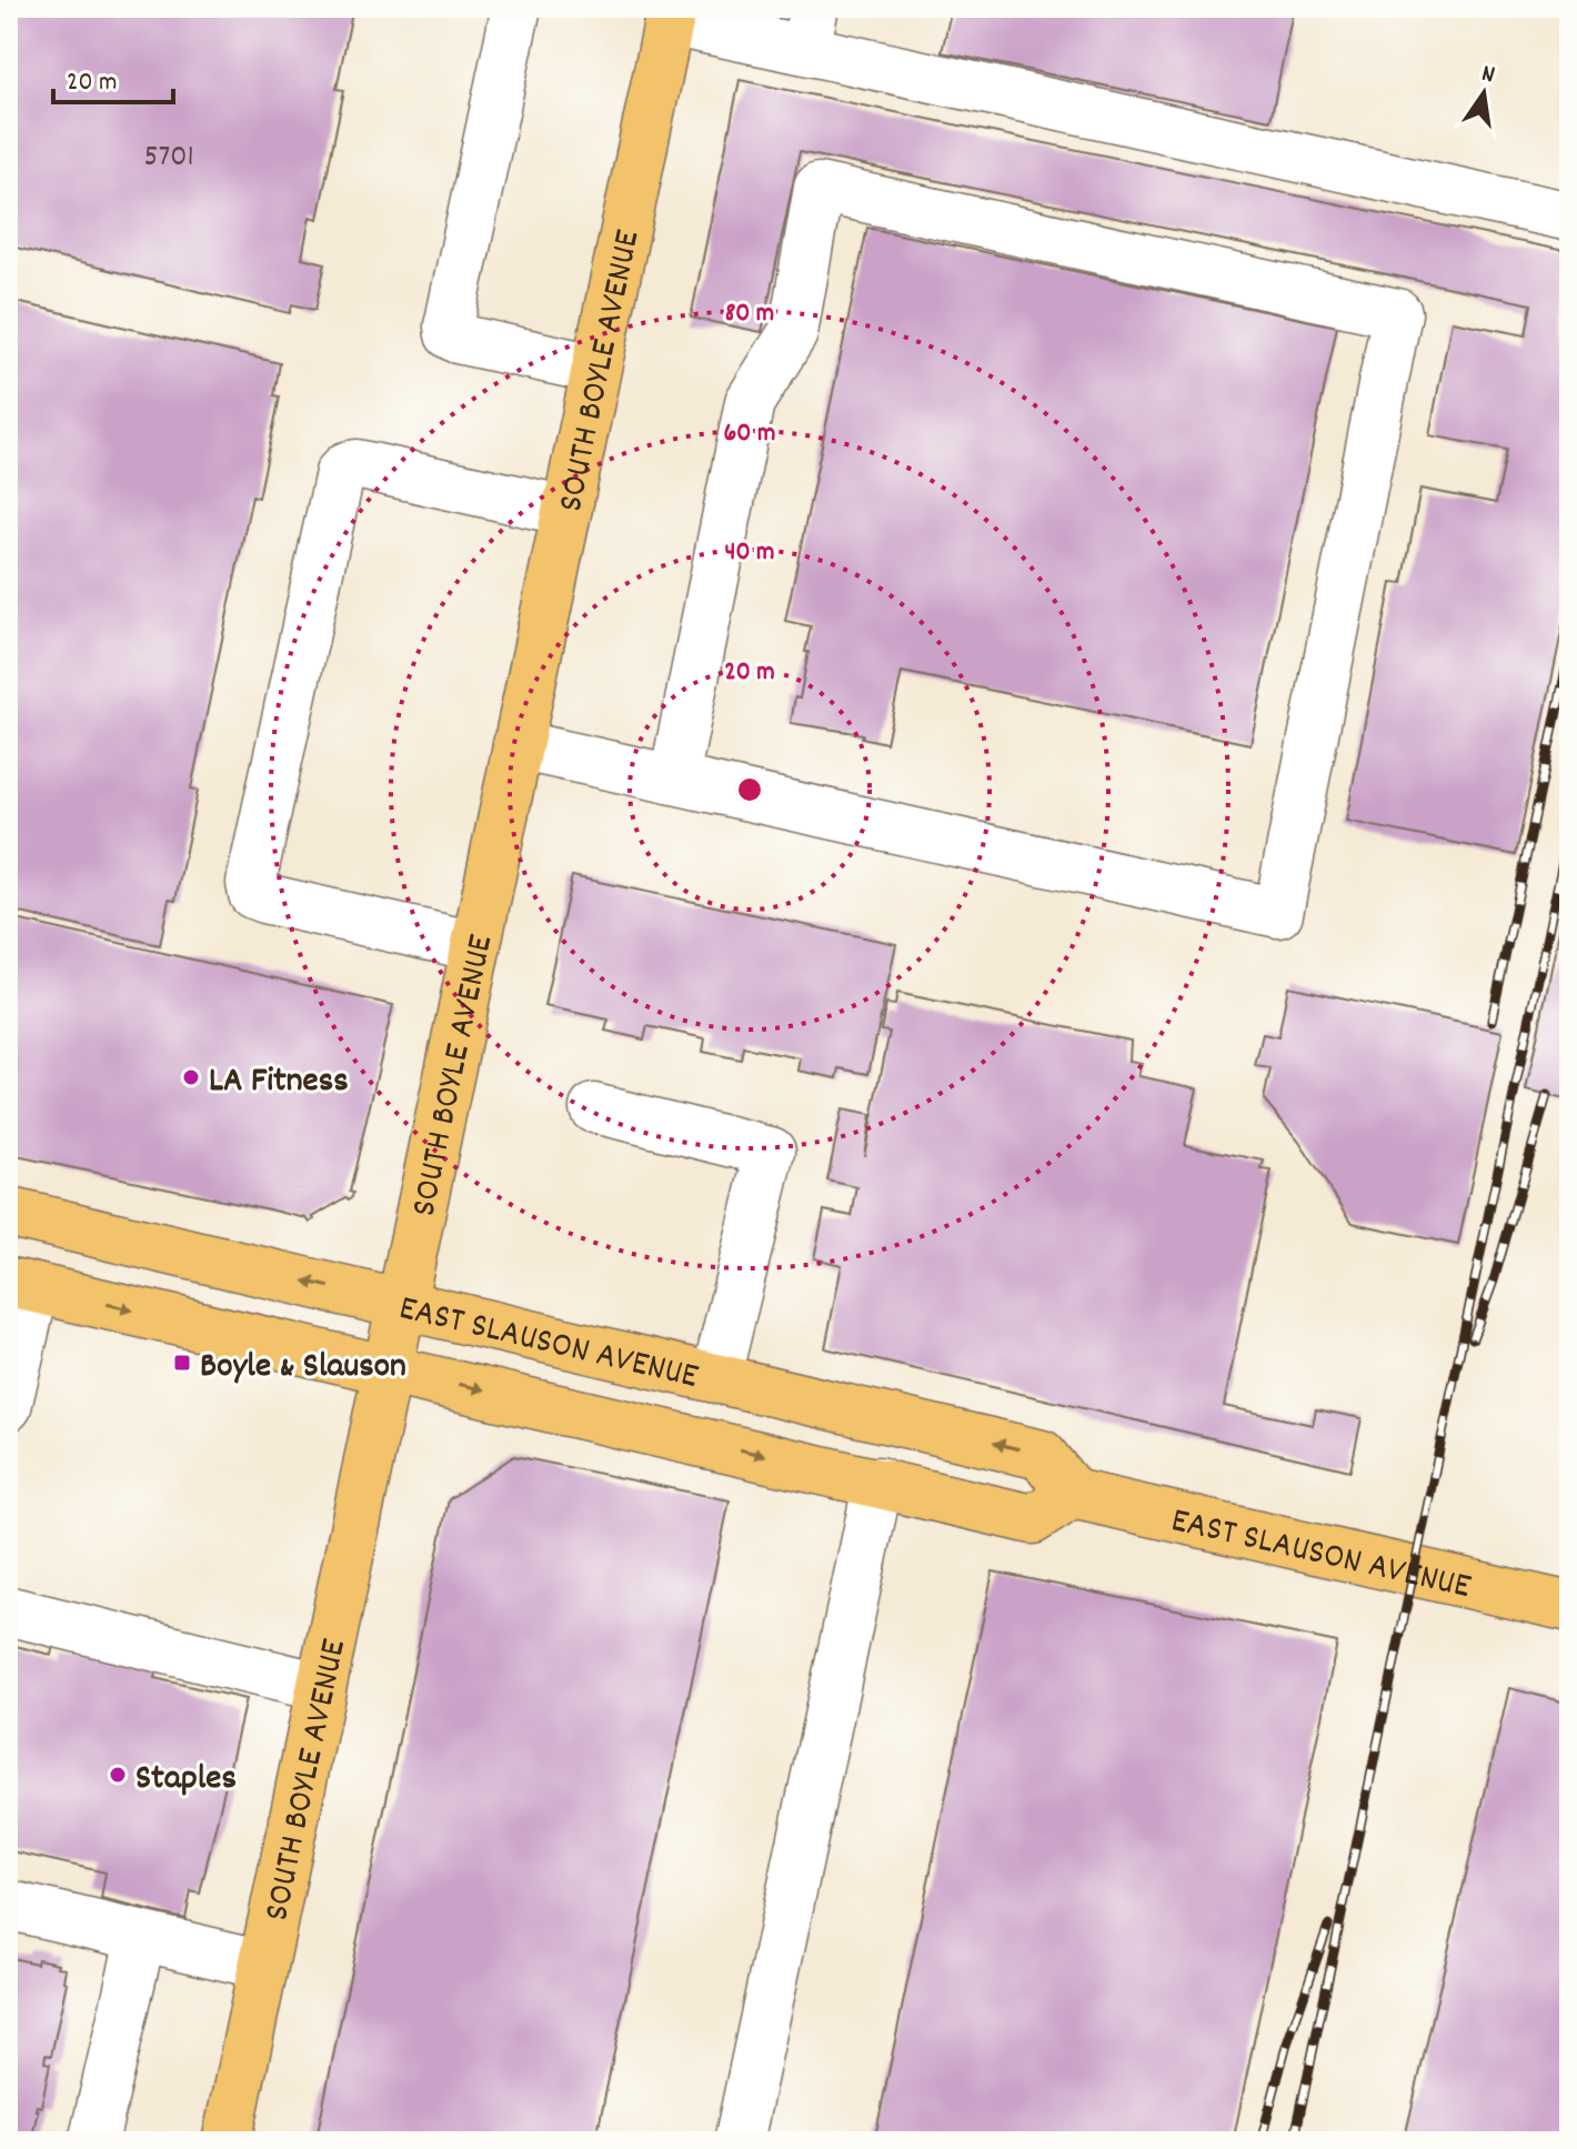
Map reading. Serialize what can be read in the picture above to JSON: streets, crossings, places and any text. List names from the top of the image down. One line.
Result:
{"streets":{"main road":["SOUTH BOYLE AVENUE","EAST SLAUSON AVENUE"]},"crossings":[["SOUTH BOYLE AVENUE","EAST SLAUSON AVENUE"]],"places":{"other":["LA Fitness","Staples"],"transit":["Boyle & Slauson"]},"house_numbers":["5701"],"scale_bar":"20 m","north":"top","rings":["80 m","60 m","40 m","20 m"]}
